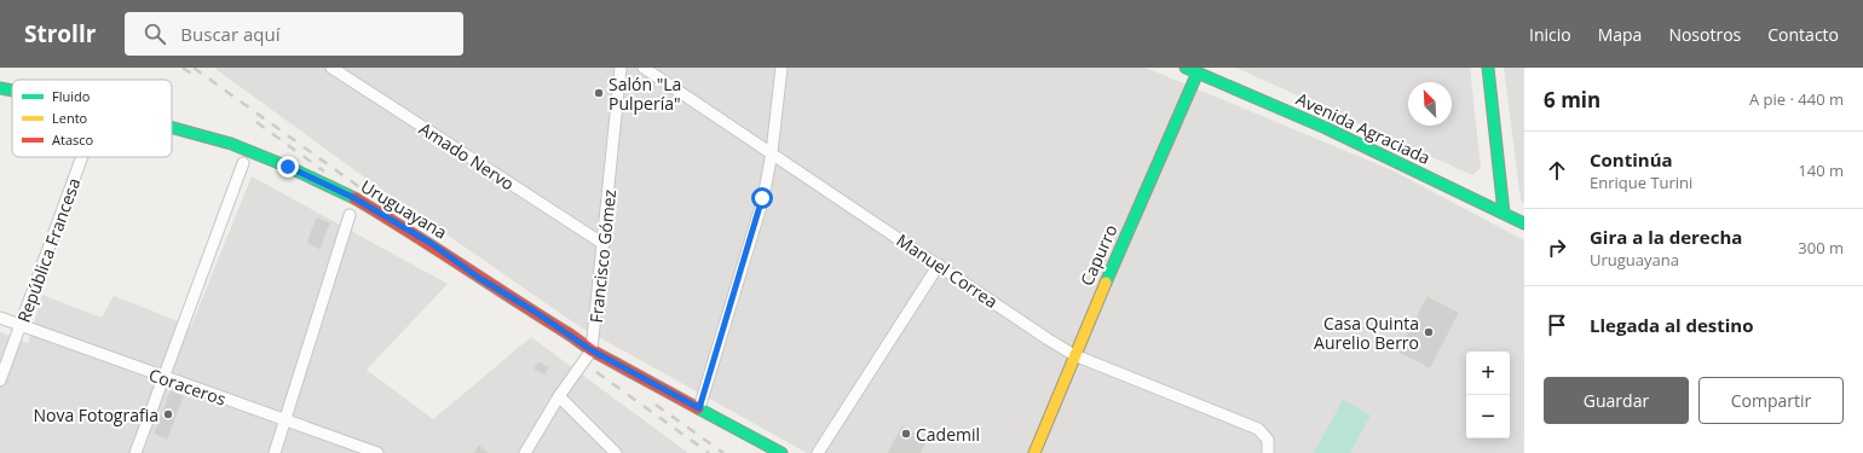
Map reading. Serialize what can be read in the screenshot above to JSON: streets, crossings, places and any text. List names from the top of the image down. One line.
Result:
{"streets":{"street":["Avenida Agraciada","Amado Nervo","Uruguayana","República Francesa","Capurro","Francisco Gómez","Manuel Correa","Coraceros"]},"crossings":[["Avenida Agraciada","Capurro"],["Amado Nervo","Francisco Gómez"],["Uruguayana","Francisco Gómez"],["República Francesa","Coraceros"],["Capurro","Manuel Correa"]],"places":["Salón \"La Pulpería\"","Casa Quinta Aurelio Berro","Nova Fotografia","Cademil"],"legend":["Fluido","Lento","Atasco"],"north":"top left","page":{"header":"Strollr","search":"Buscar aquí","nav":["Inicio","Mapa","Nosotros","Contacto"],"heading":["6 min","A pie · 440 m"],"list":[["Continúa","Enrique Turini","140 m"],["Gira a la derecha","Uruguayana","300 m"],"Llegada al destino"],"map_buttons":["+","−"],"buttons":["Guardar","Compartir"]}}
